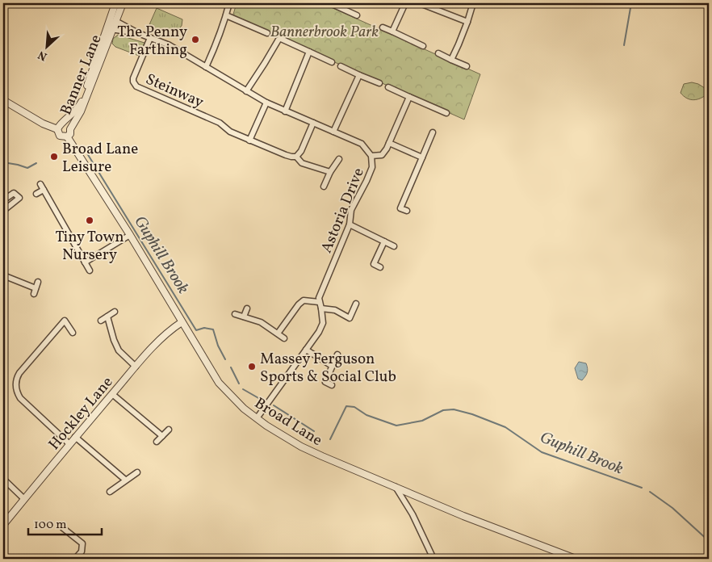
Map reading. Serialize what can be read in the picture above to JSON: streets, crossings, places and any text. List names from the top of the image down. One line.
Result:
{"streets":{"street":["Banner Lane","Steinway","Astoria Drive","Hockley Lane","Broad Lane"]},"crossings":[["Banner Lane","Astoria Drive"],["Banner Lane","Broad Lane"],["Steinway","Astoria Drive"],["Hockley Lane","Broad Lane"]],"water":["Guphill Brook"],"parks":["Bannerbrook Park"],"places":["The Penny Farthing","Broad Lane Leisure","Tiny Town Nursery","Massey Ferguson Sports & Social Club"],"scale_bar":"100 m","north":"bottom left"}
